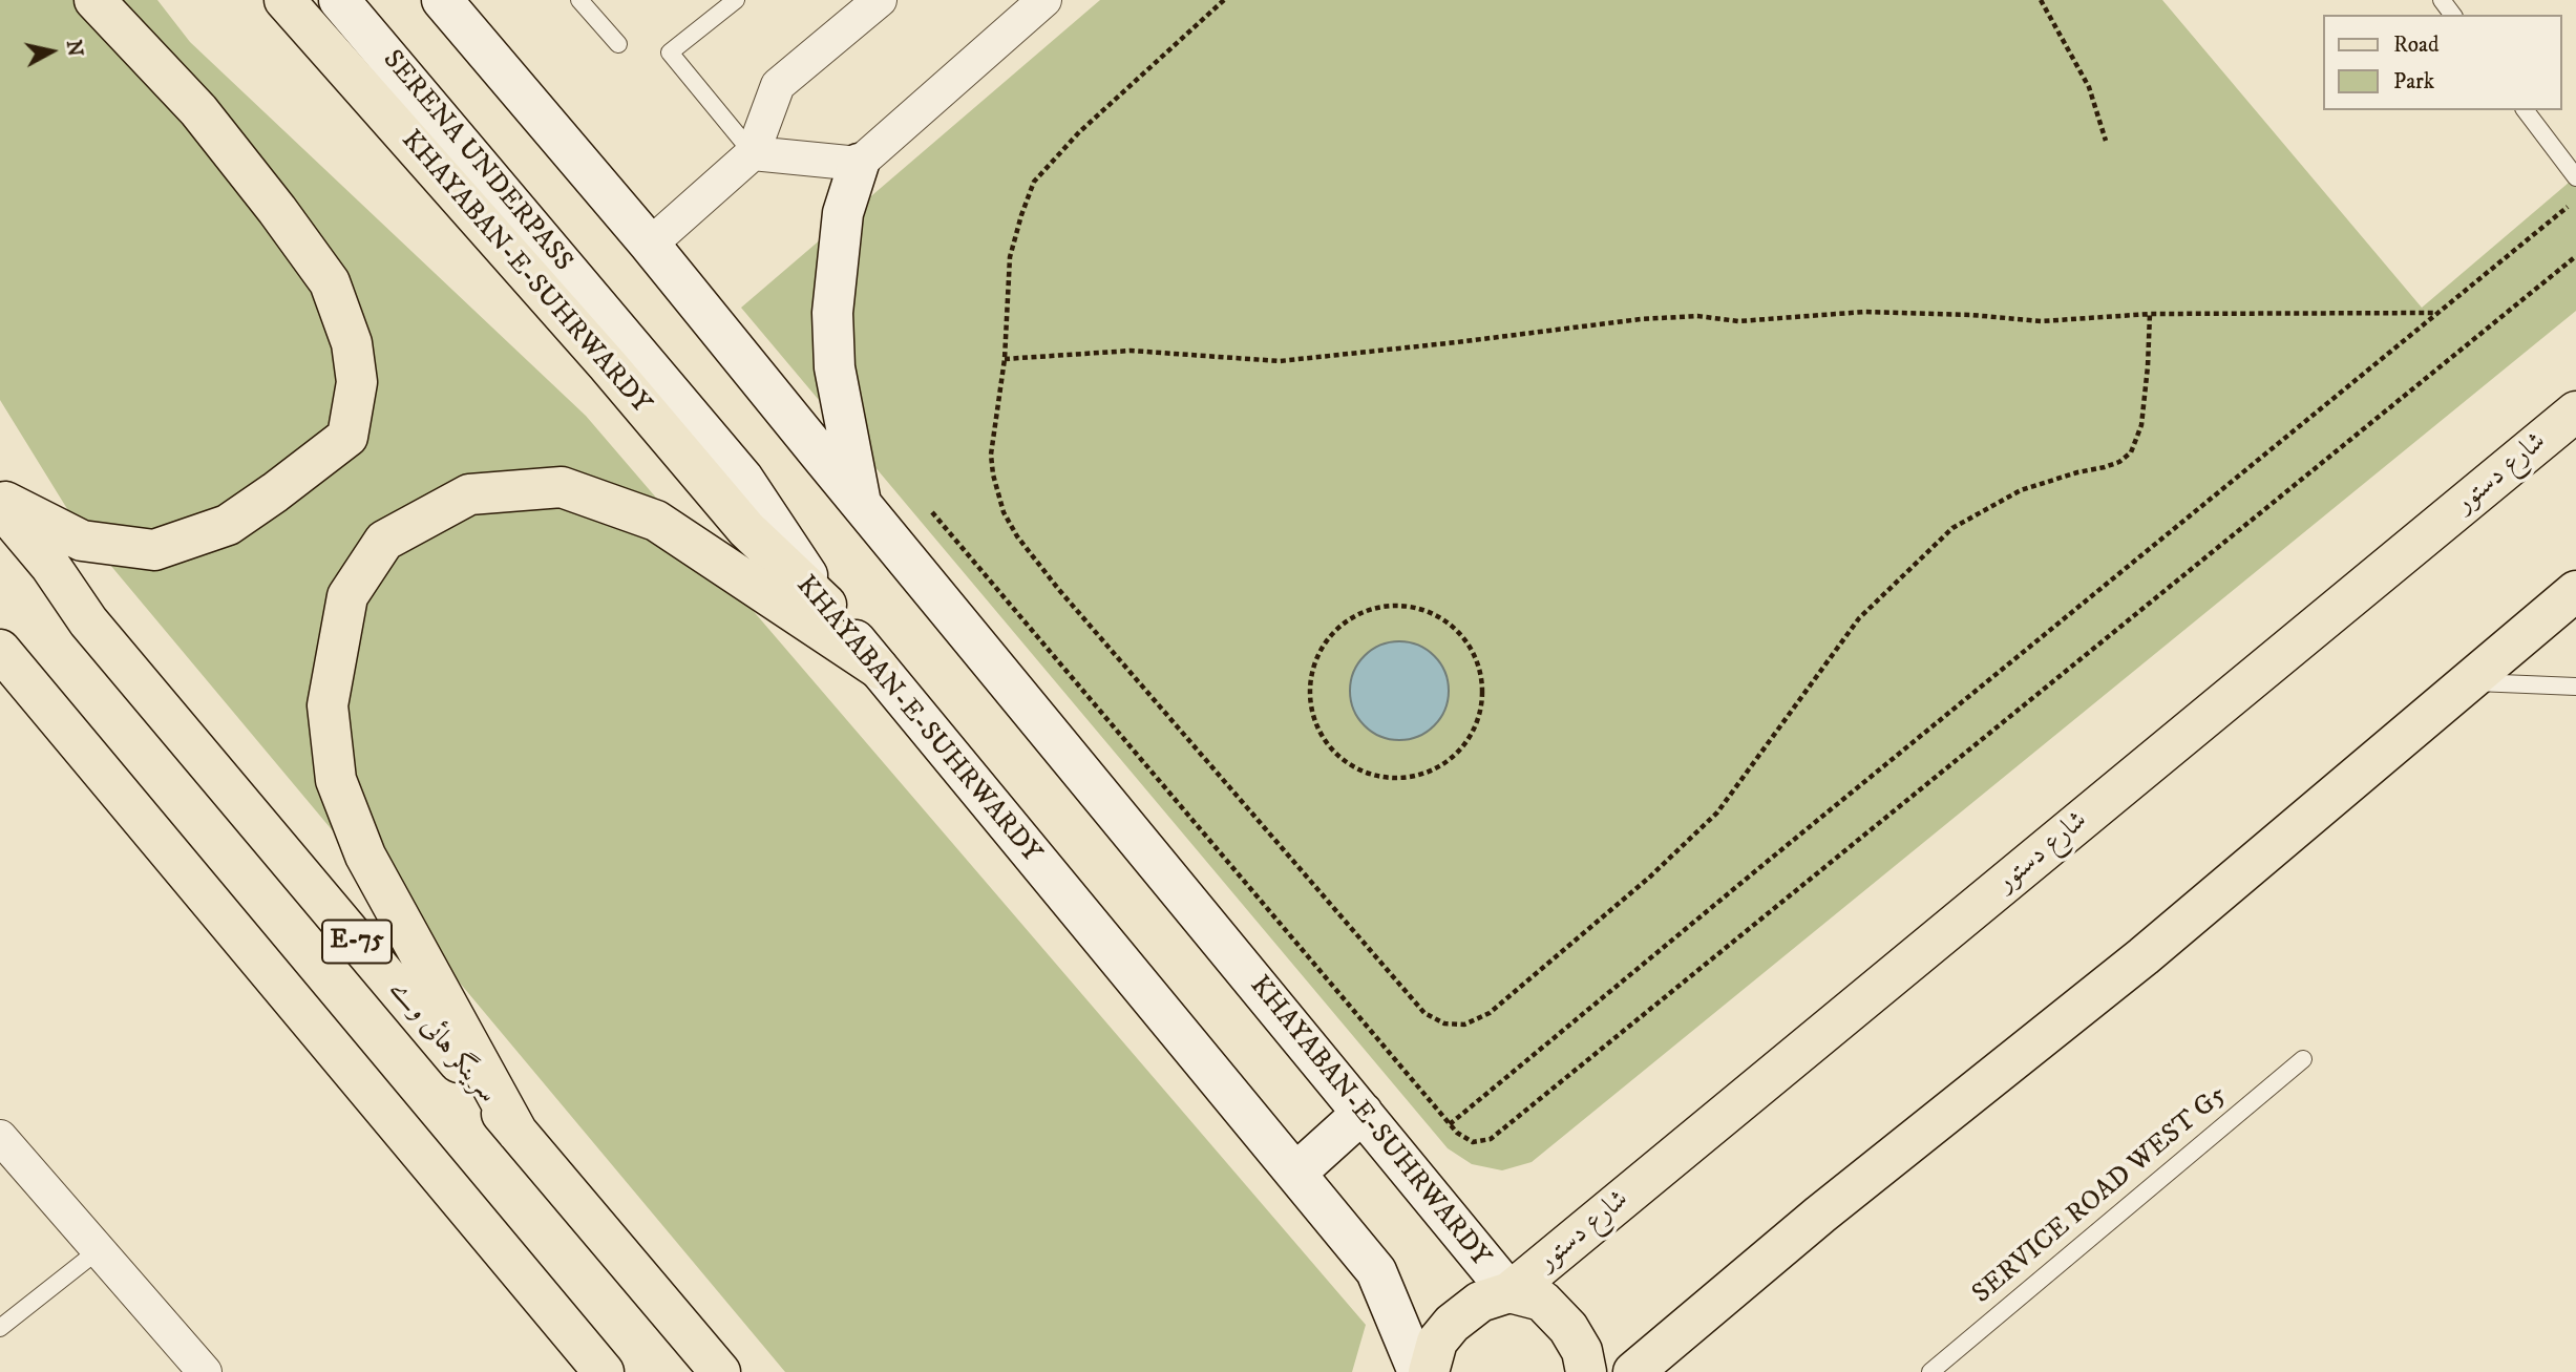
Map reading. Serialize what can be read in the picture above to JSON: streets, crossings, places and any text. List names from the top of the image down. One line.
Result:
{"streets":{"main road":["SERENA UNDERPASS","KHAYABAN-E-SUHRWARDY","شارع دستور","E-75","سرینگر ہائی وے"],"lane":["SERVICE ROAD WEST G5"]},"crossings":[["SERENA UNDERPASS","KHAYABAN-E-SUHRWARDY"],["KHAYABAN-E-SUHRWARDY","شارع دستور"]],"legend":["Road","Park"],"north":"right"}
